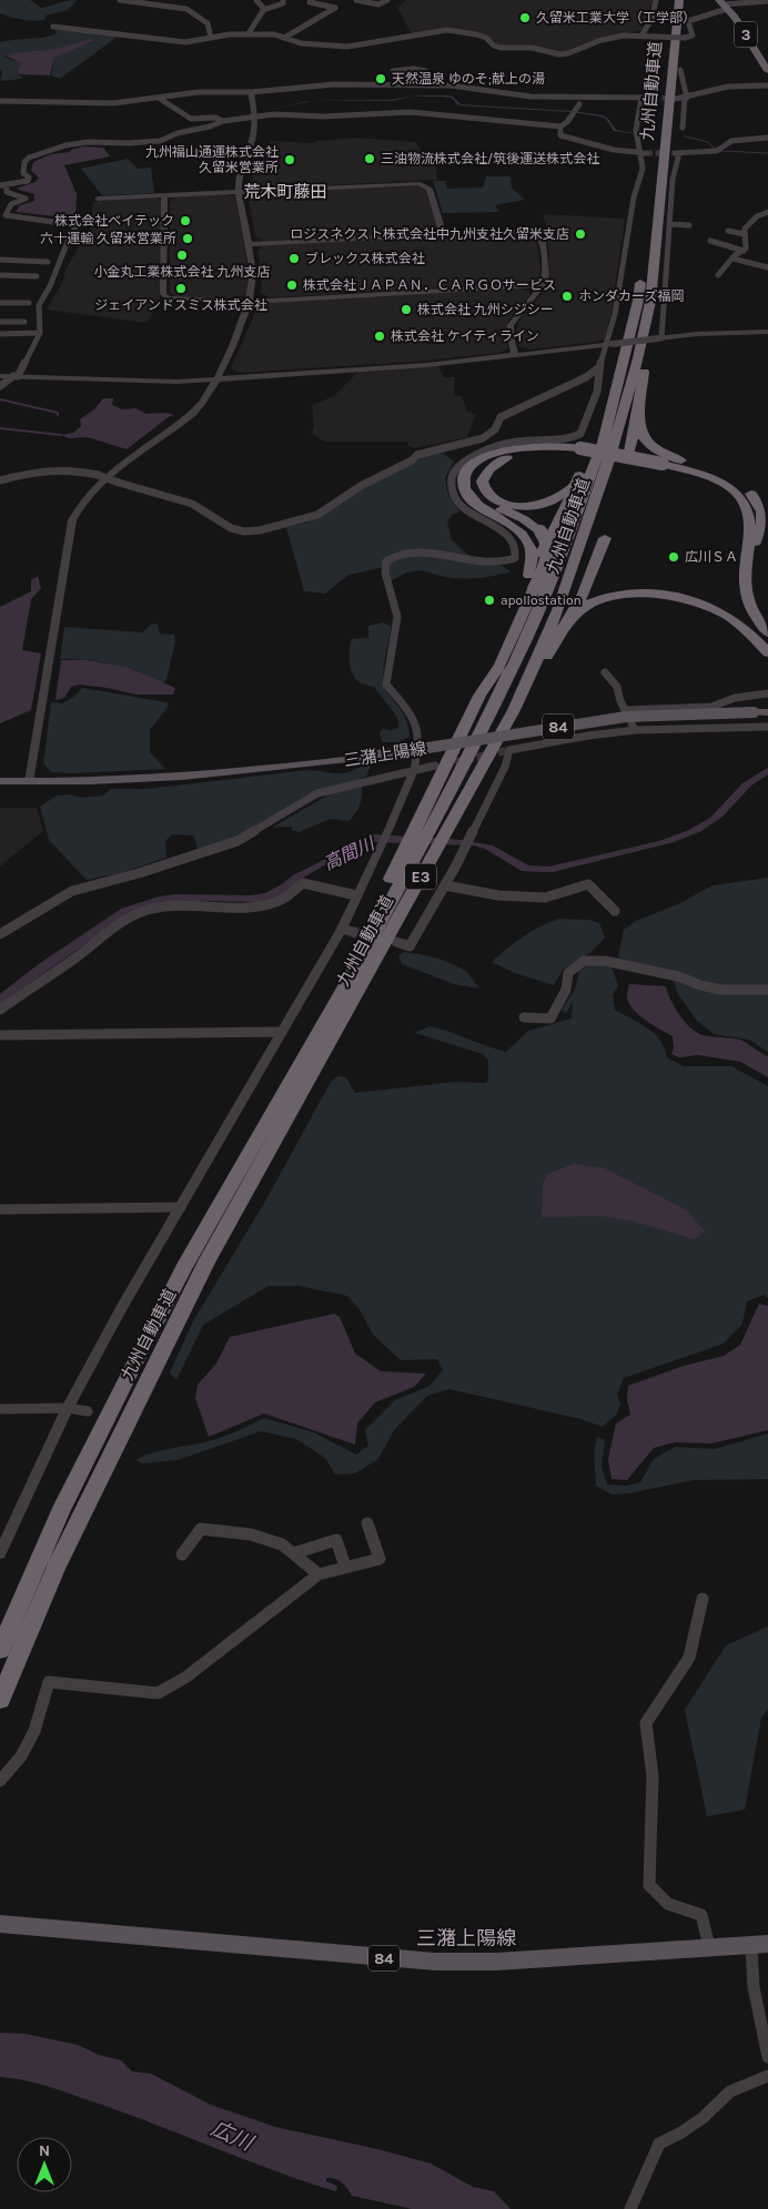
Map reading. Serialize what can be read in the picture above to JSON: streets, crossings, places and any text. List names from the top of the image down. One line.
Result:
{"streets":{"highway":["3","九州自動車道","E3"],"main road":["84","三潴上陽線"]},"districts":["荒木町藤田"],"water":["高間川","広川"],"places":["久留米工業大学（工学部）","天然温泉 ゆのそ;献上の湯","三油物流株式会社/筑後運送株式会社","九州福山通運株式会社 久留米営業所","株式会社ベイテック","ロジスネクスト株式会社中九州支社久留米支店","六十運輸 久留米営業所","小金丸工業株式会社 九州支店","ブレックス株式会社","株式会社ＪＡＰＡＮ．ＣＡＲＧＯサービス","ジェイアンドスミス株式会社","ホンダカーズ福岡","株式会社 九州シジシー","株式会社 ケイティライン","広川ＳＡ","apollostation"],"north":"top"}
